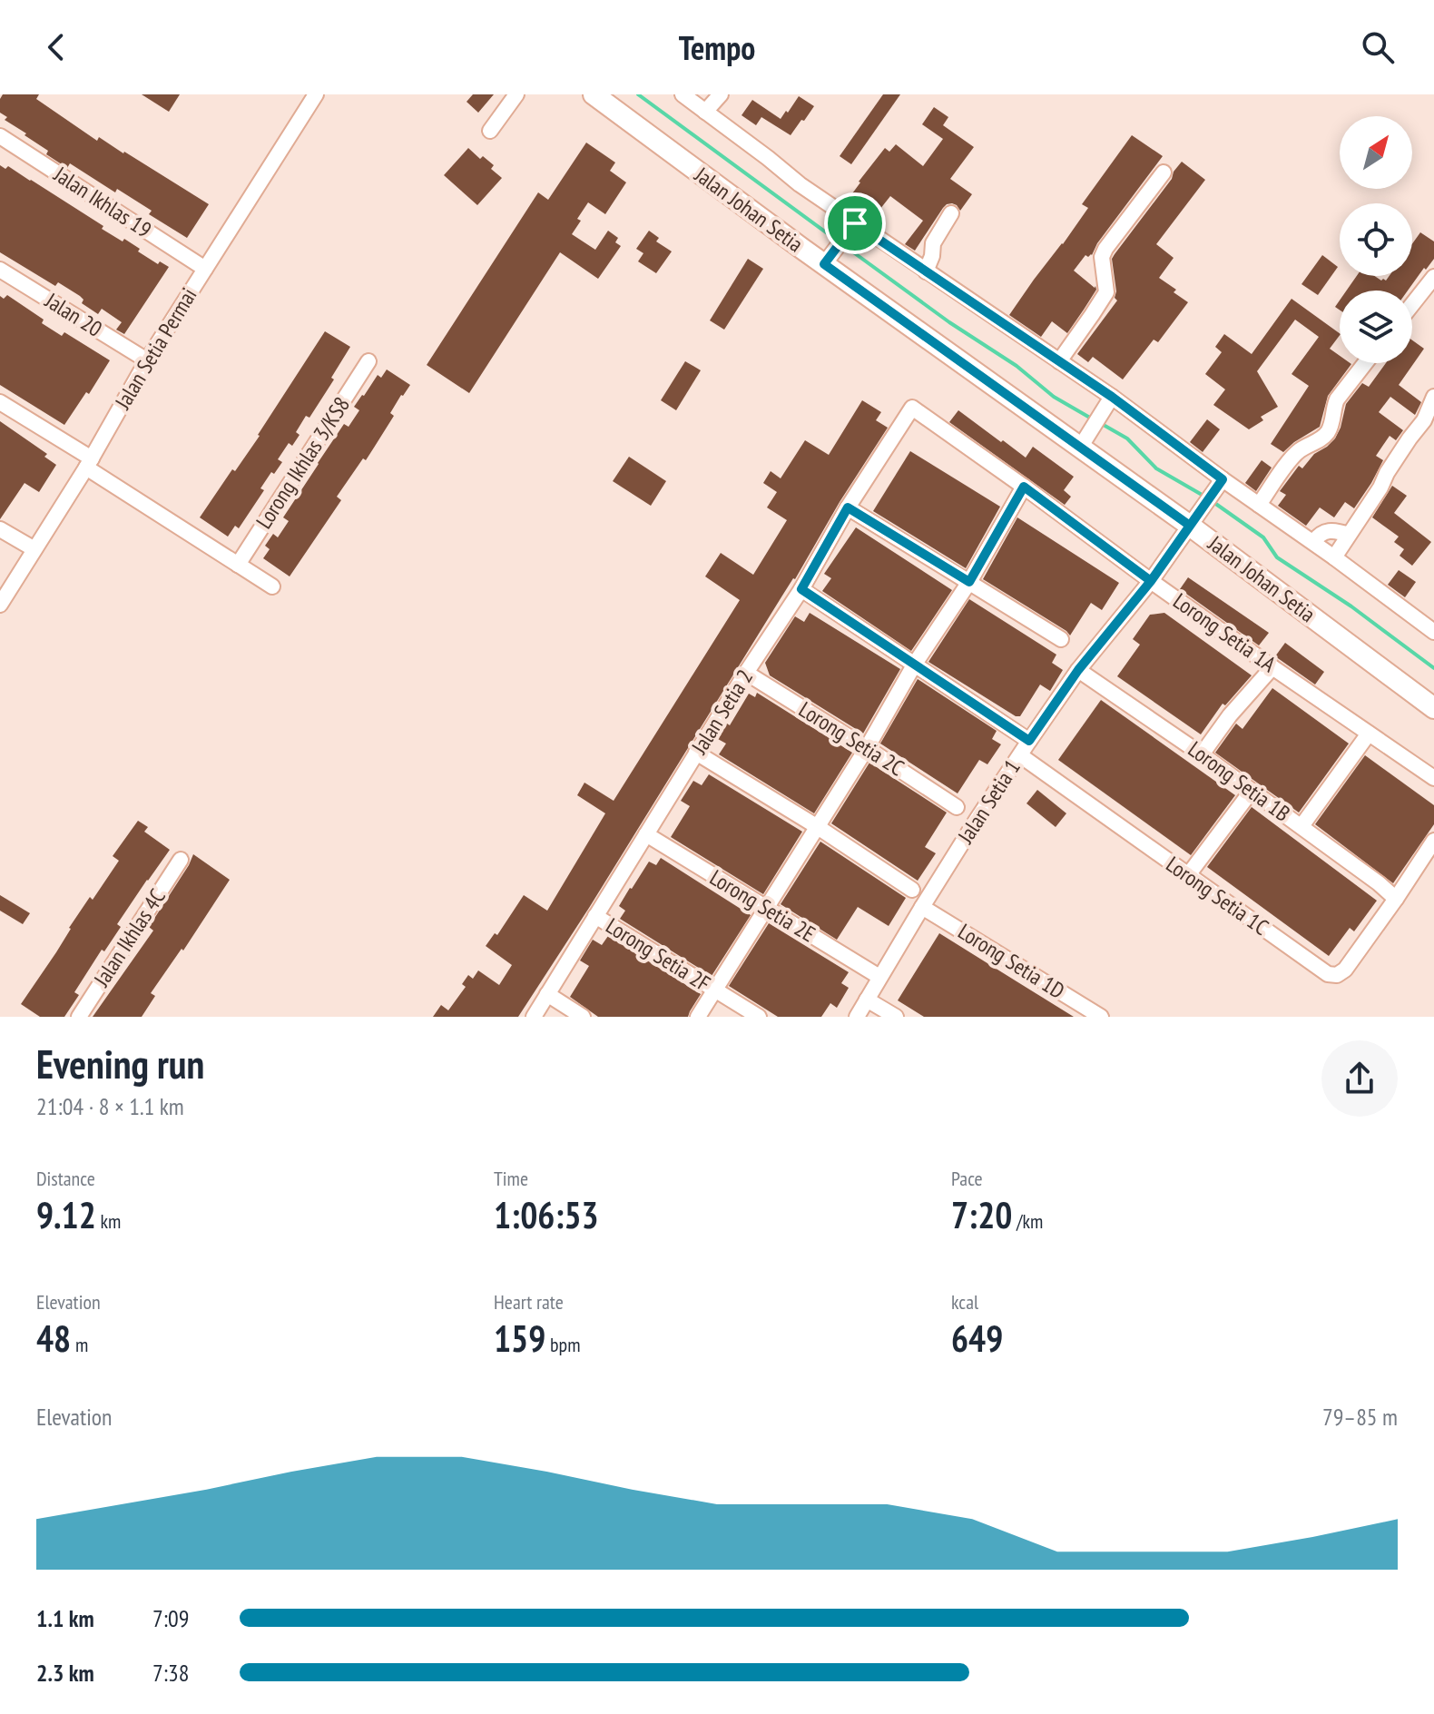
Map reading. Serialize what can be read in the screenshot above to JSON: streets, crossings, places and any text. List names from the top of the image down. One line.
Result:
{"streets":{"main road":["Jalan Johan Setia"],"street":["Jalan Ikhlas 19","Jalan 20","Jalan Setia Permai","Lorong Ikhlas 3/KS8","Lorong Setia 1A","Jalan Setia 2","Lorong Setia 2C","Lorong Setia 1B","Jalan Setia 1","Lorong Setia 1C","Lorong Setia 2E","Jalan Ikhlas 4C","Lorong Setia 2F","Lorong Setia 1D"]},"crossings":[["Jalan Ikhlas 19","Jalan Setia Permai"],["Jalan Johan Setia","Jalan Setia 1"],["Jalan 20","Jalan Setia Permai"],["Lorong Setia 1A","Jalan Setia 2"],["Lorong Setia 1A","Jalan Setia 1"],["Jalan Setia 2","Lorong Setia 2C"],["Jalan Setia 2","Lorong Setia 2E"],["Jalan Setia 2","Lorong Setia 2F"],["Lorong Setia 1B","Jalan Setia 1"],["Lorong Setia 1B","Lorong Setia 1C"],["Jalan Setia 1","Lorong Setia 1C"],["Jalan Setia 1","Lorong Setia 2E"],["Jalan Setia 1","Lorong Setia 1D"]],"north":"top right","page":{"header":"Tempo","heading":["Evening run","21:04 · 8 × 1.1 km"],"stats":[["Distance","9.12 km"],["Time","1:06:53"],["Pace","7:20 /km"],["Elevation","48 m"],["Heart rate","159 bpm"],["kcal","649"]],"chart":["Elevation","79–85 m"],"list":[{"name":"1.1 km","note":"7:09"},{"name":"2.3 km","note":"7:38"}]}}
